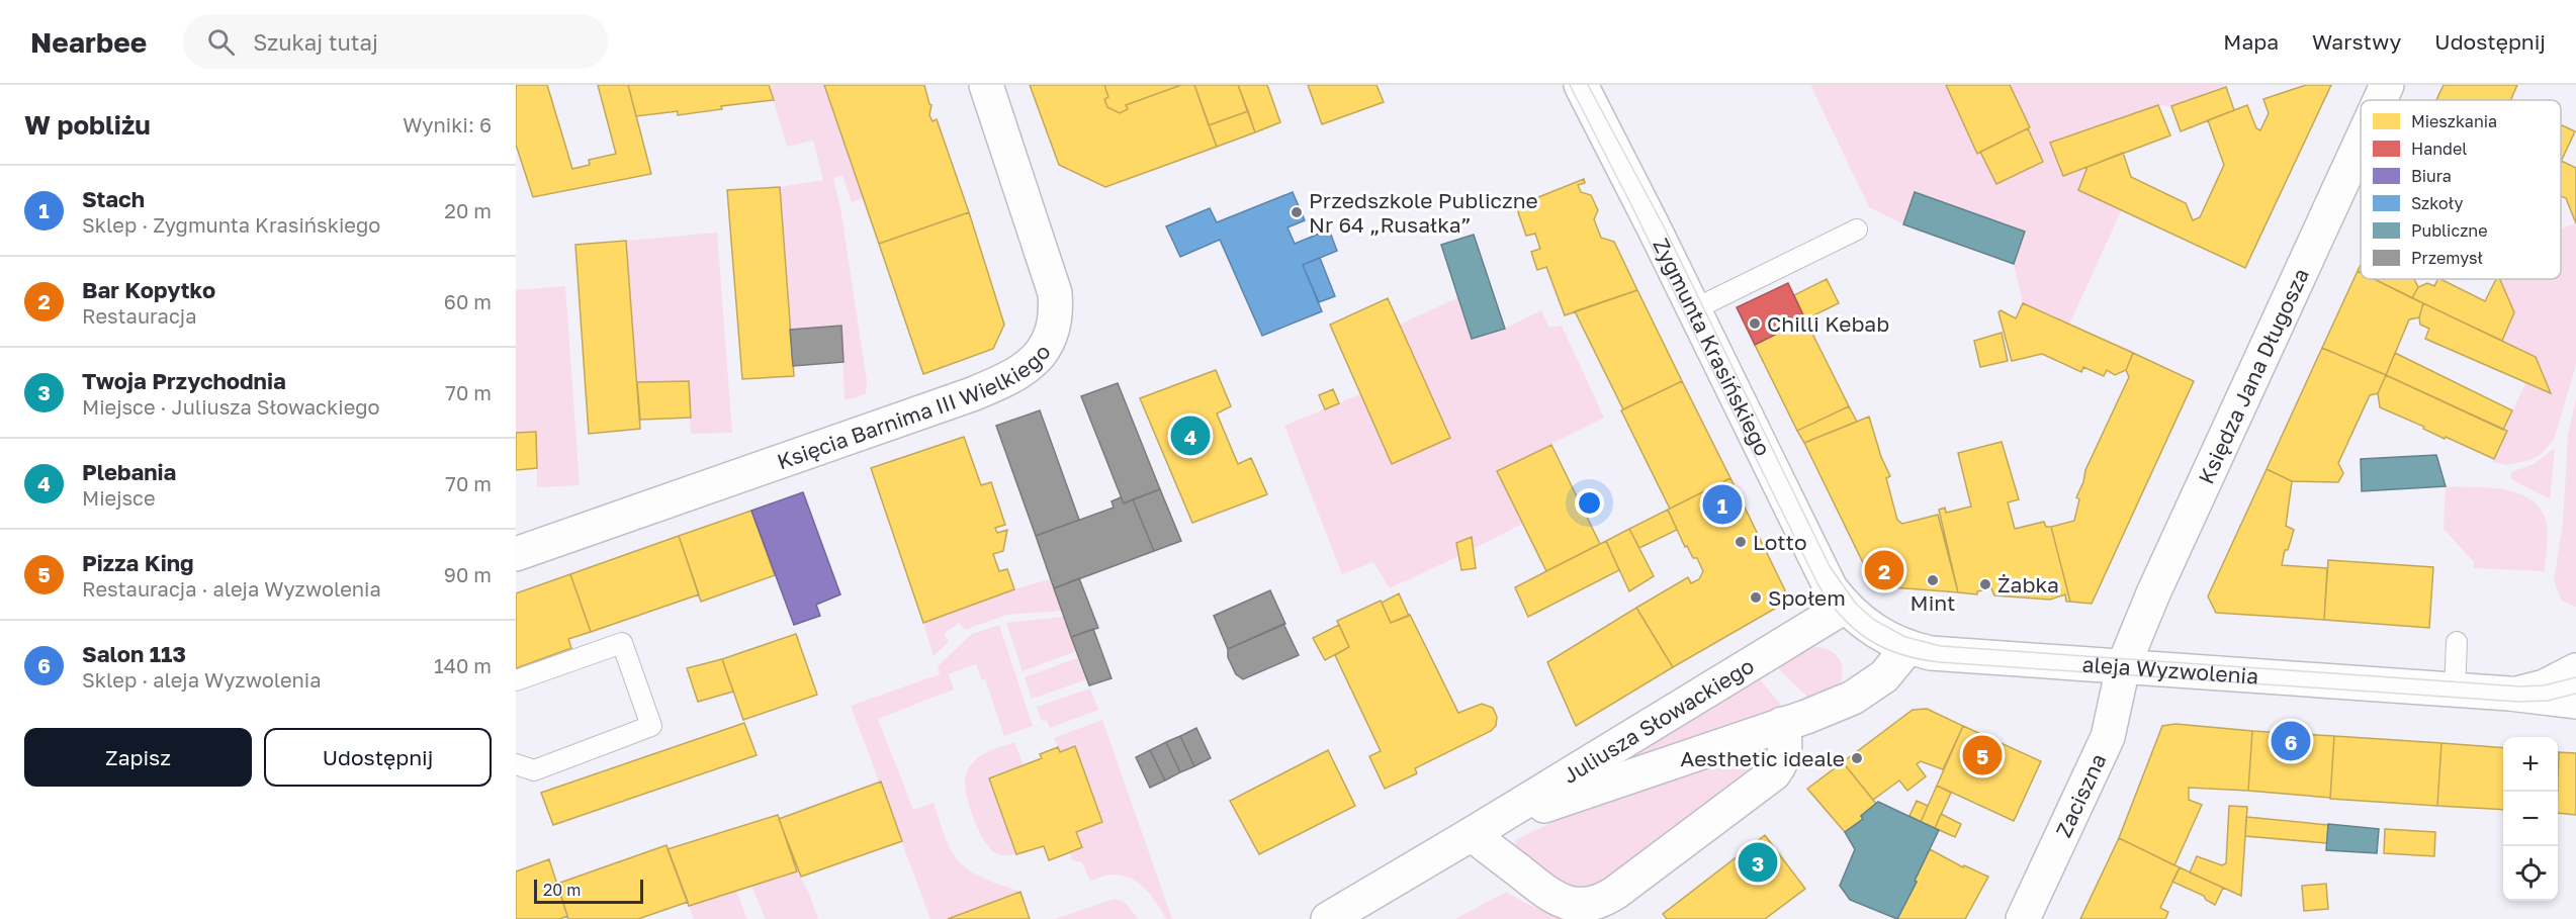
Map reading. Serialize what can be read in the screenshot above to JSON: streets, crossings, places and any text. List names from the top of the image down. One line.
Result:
{"streets":{"street":["Zygmunta Krasińskiego","Księdza Jana Długosza","Księcia Barnima III Wielkiego","aleja Wyzwolenia","Juliusza Słowackiego","Zaciszna"]},"crossings":[["Zygmunta Krasińskiego","aleja Wyzwolenia"],["Zygmunta Krasińskiego","Juliusza Słowackiego"],["Księdza Jana Długosza","aleja Wyzwolenia"],["Księdza Jana Długosza","Zaciszna"],["aleja Wyzwolenia","Juliusza Słowackiego"],["aleja Wyzwolenia","Zaciszna"]],"places":["Przedszkole Publiczne Nr 64 „Rusałka”","Chilli Kebab","Lotto","Mint","Żabka","Społem","Aesthetic ideale"],"legend":["Mieszkania","Handel","Biura","Szkoły","Publiczne","Przemysł"],"scale_bar":"20 m","page":{"header":"Nearbee","search":"Szukaj tutaj","nav":["Mapa","Warstwy","Udostępnij"],"heading":["W pobliżu","Wyniki: 6"],"list":[{"mark":"1","name":"Stach","note":"Sklep · Zygmunta Krasińskiego","value":"20 m"},{"mark":"2","name":"Bar Kopytko","note":"Restauracja","value":"60 m"},{"mark":"3","name":"Twoja Przychodnia","note":"Miejsce · Juliusza Słowackiego","value":"70 m"},{"mark":"4","name":"Plebania","note":"Miejsce","value":"70 m"},{"mark":"5","name":"Pizza King","note":"Restauracja · aleja Wyzwolenia","value":"90 m"},{"mark":"6","name":"Salon 113","note":"Sklep · aleja Wyzwolenia","value":"140 m"}],"pins":["4","1","2","6","5","3"],"buttons":["Zapisz","Udostępnij"],"map_buttons":["+","−"],"scale":"20 m"}}
